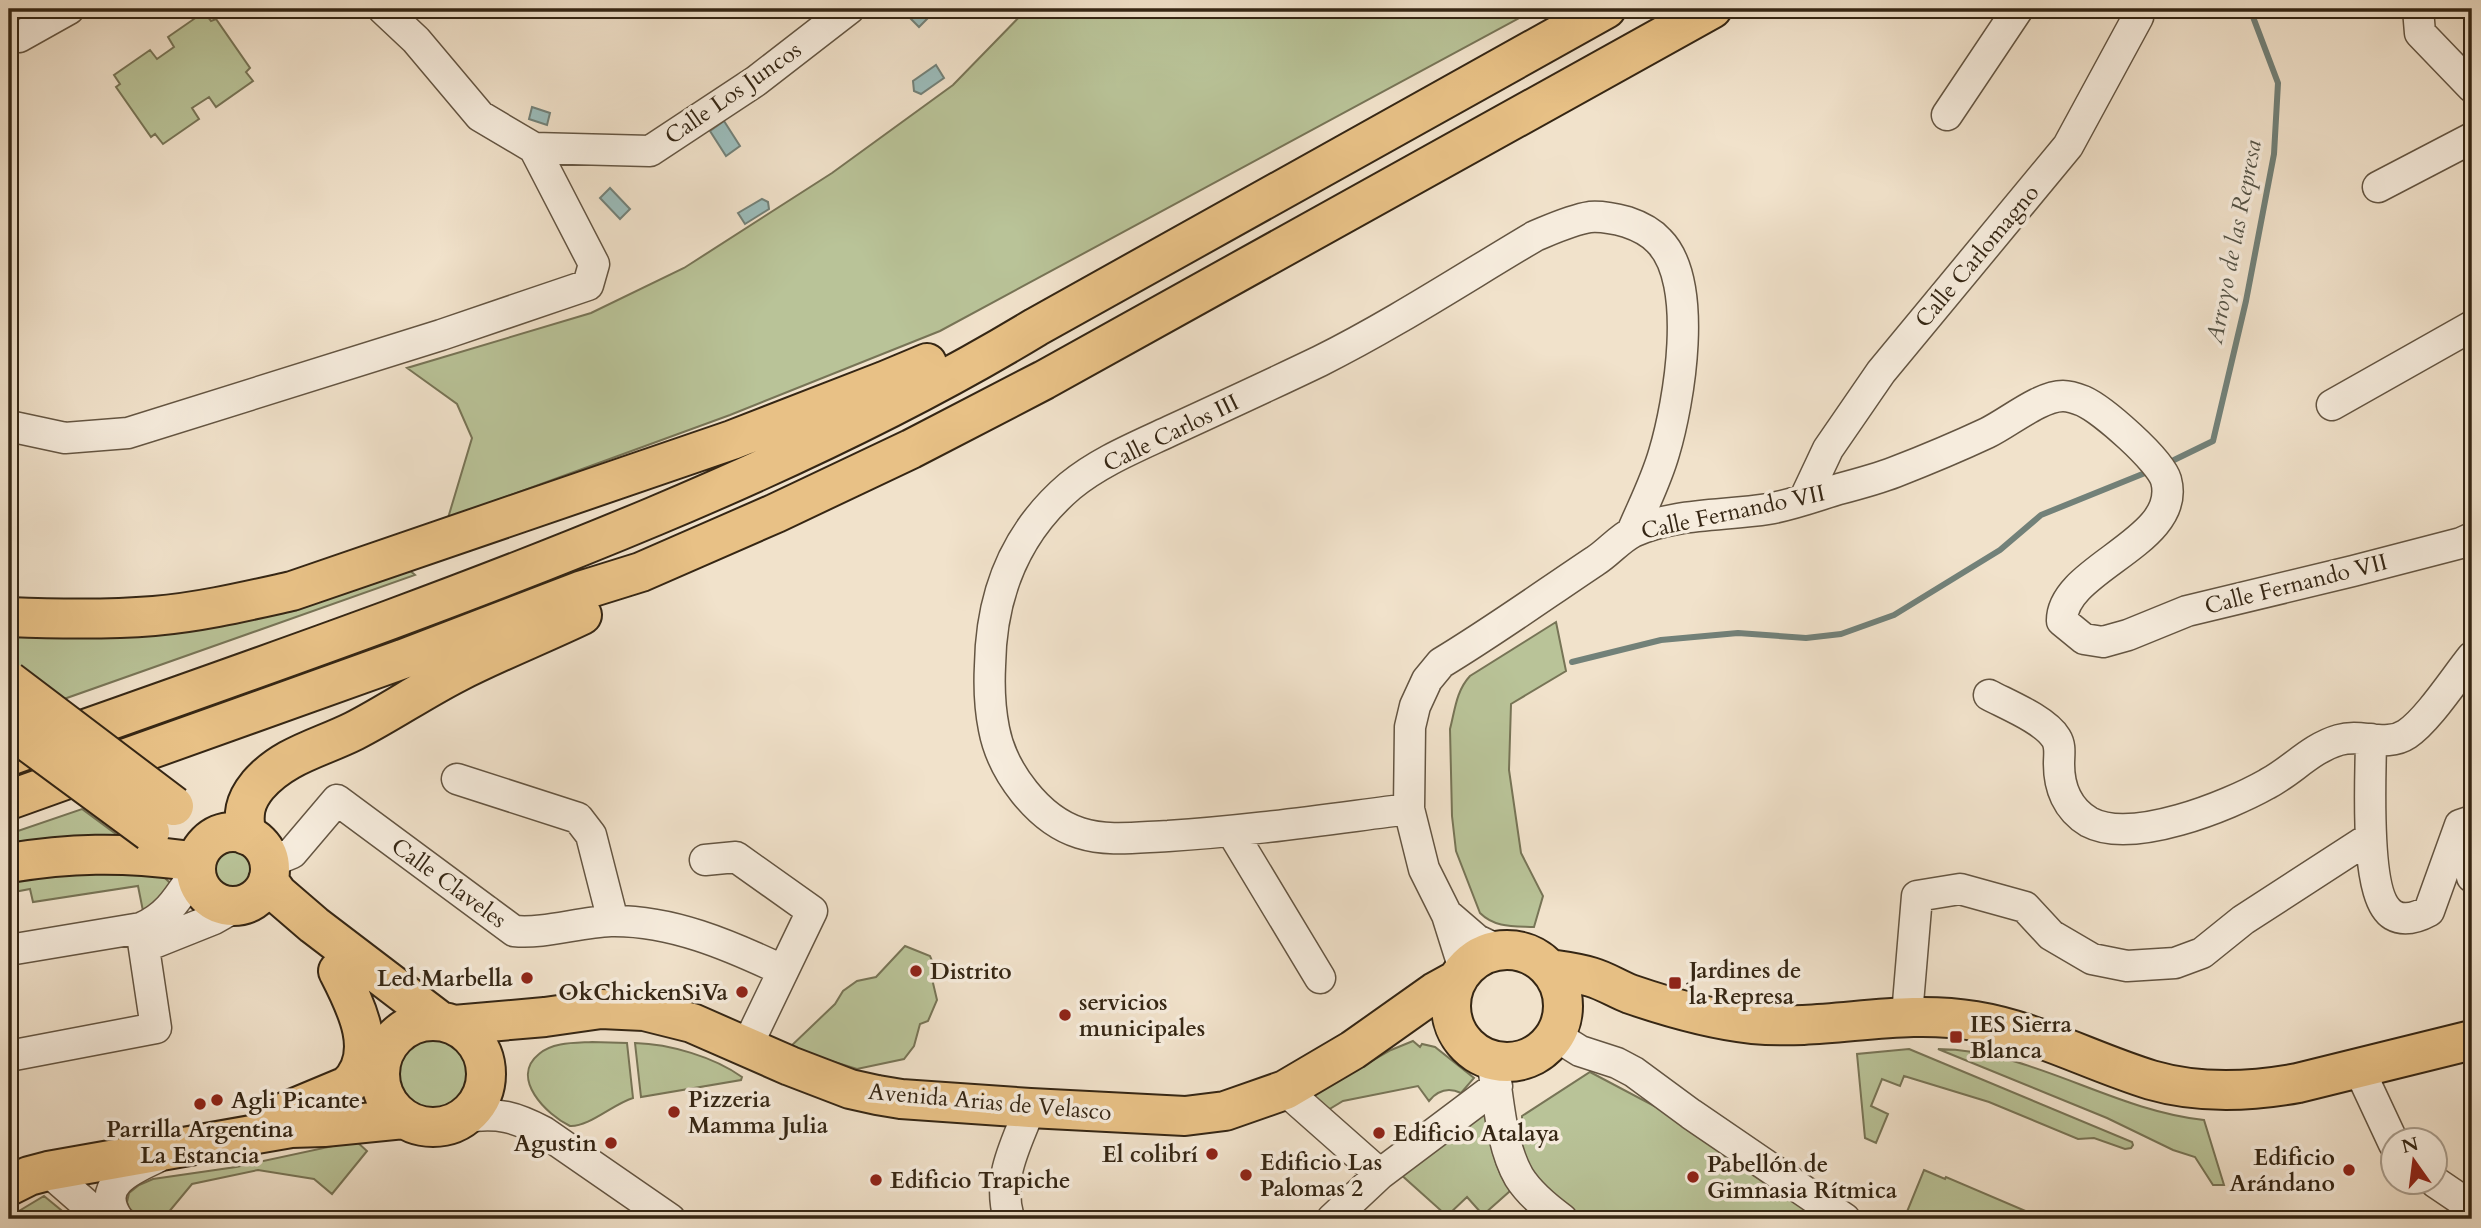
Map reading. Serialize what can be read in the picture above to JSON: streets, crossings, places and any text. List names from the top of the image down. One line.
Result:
{"streets":{"main road":["Avenida Arias de Velasco"],"street":["Calle Los Juncos","Calle Carlomagno","Calle Carlos III","Calle Fernando VII","Calle Claveles"]},"crossings":[["Calle Carlomagno","Calle Fernando VII"],["Calle Carlos III","Calle Fernando VII"],["Calle Fernando VII","Avenida Arias de Velasco"]],"water":["Arroyo de las Represa"],"places":{"other":["Distrito","Led Marbella","OkChickenSiVa","servicios municipales","Agli Picante","Parrilla Argentina La Estancia","Pizzeria Mamma Julia","Edificio Atalaya","Agustin","El colibrí","Edificio Arándano","Edificio Las Palomas 2","Pabellón de Gimnasia Rítmica","Edificio Trapiche"],"transit":["Jardines de la Represa","IES Sierra Blanca"]},"north":"top"}
